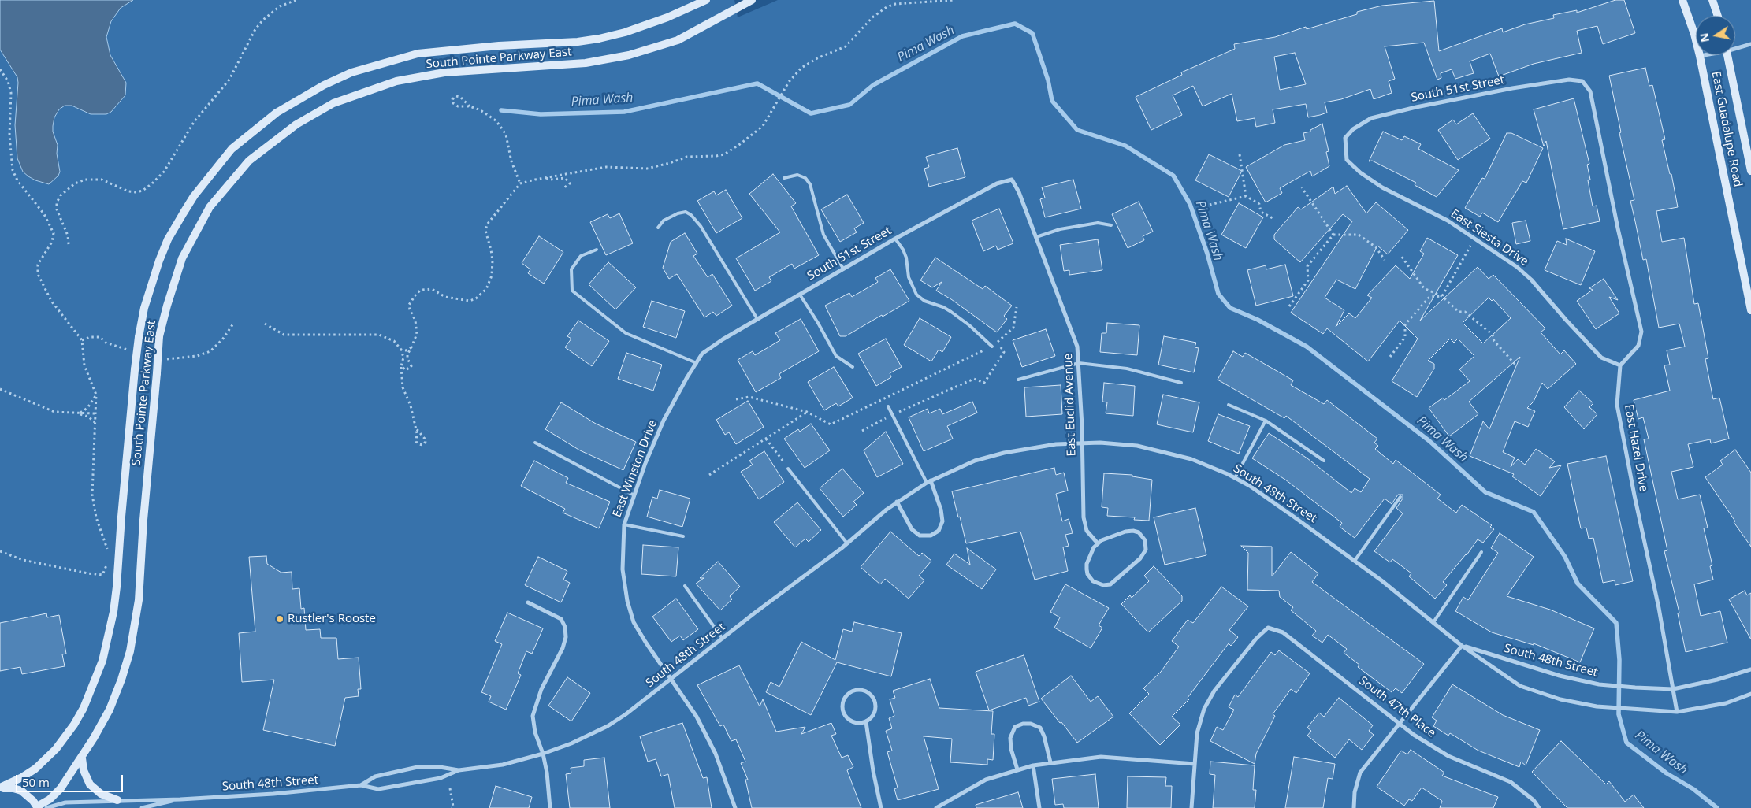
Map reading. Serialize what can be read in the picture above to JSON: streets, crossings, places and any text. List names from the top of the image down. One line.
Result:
{"streets":{"main road":["South Pointe Parkway East","East Guadalupe Road"],"street":["South 51st Street","East Siesta Drive","East Euclid Avenue","East Hazel Drive","East Winston Drive","South 48th Street","South 47th Place"]},"crossings":[["South 51st Street","East Siesta Drive"],["South 51st Street","East Euclid Avenue"],["South 51st Street","East Hazel Drive"],["South 51st Street","East Winston Drive"],["East Siesta Drive","East Hazel Drive"],["East Euclid Avenue","South 48th Street"],["East Hazel Drive","South 48th Street"],["East Winston Drive","South 48th Street"]],"water":["Pima Wash"],"places":["Rustler's Rooste"],"scale_bar":"50 m","north":"left"}
